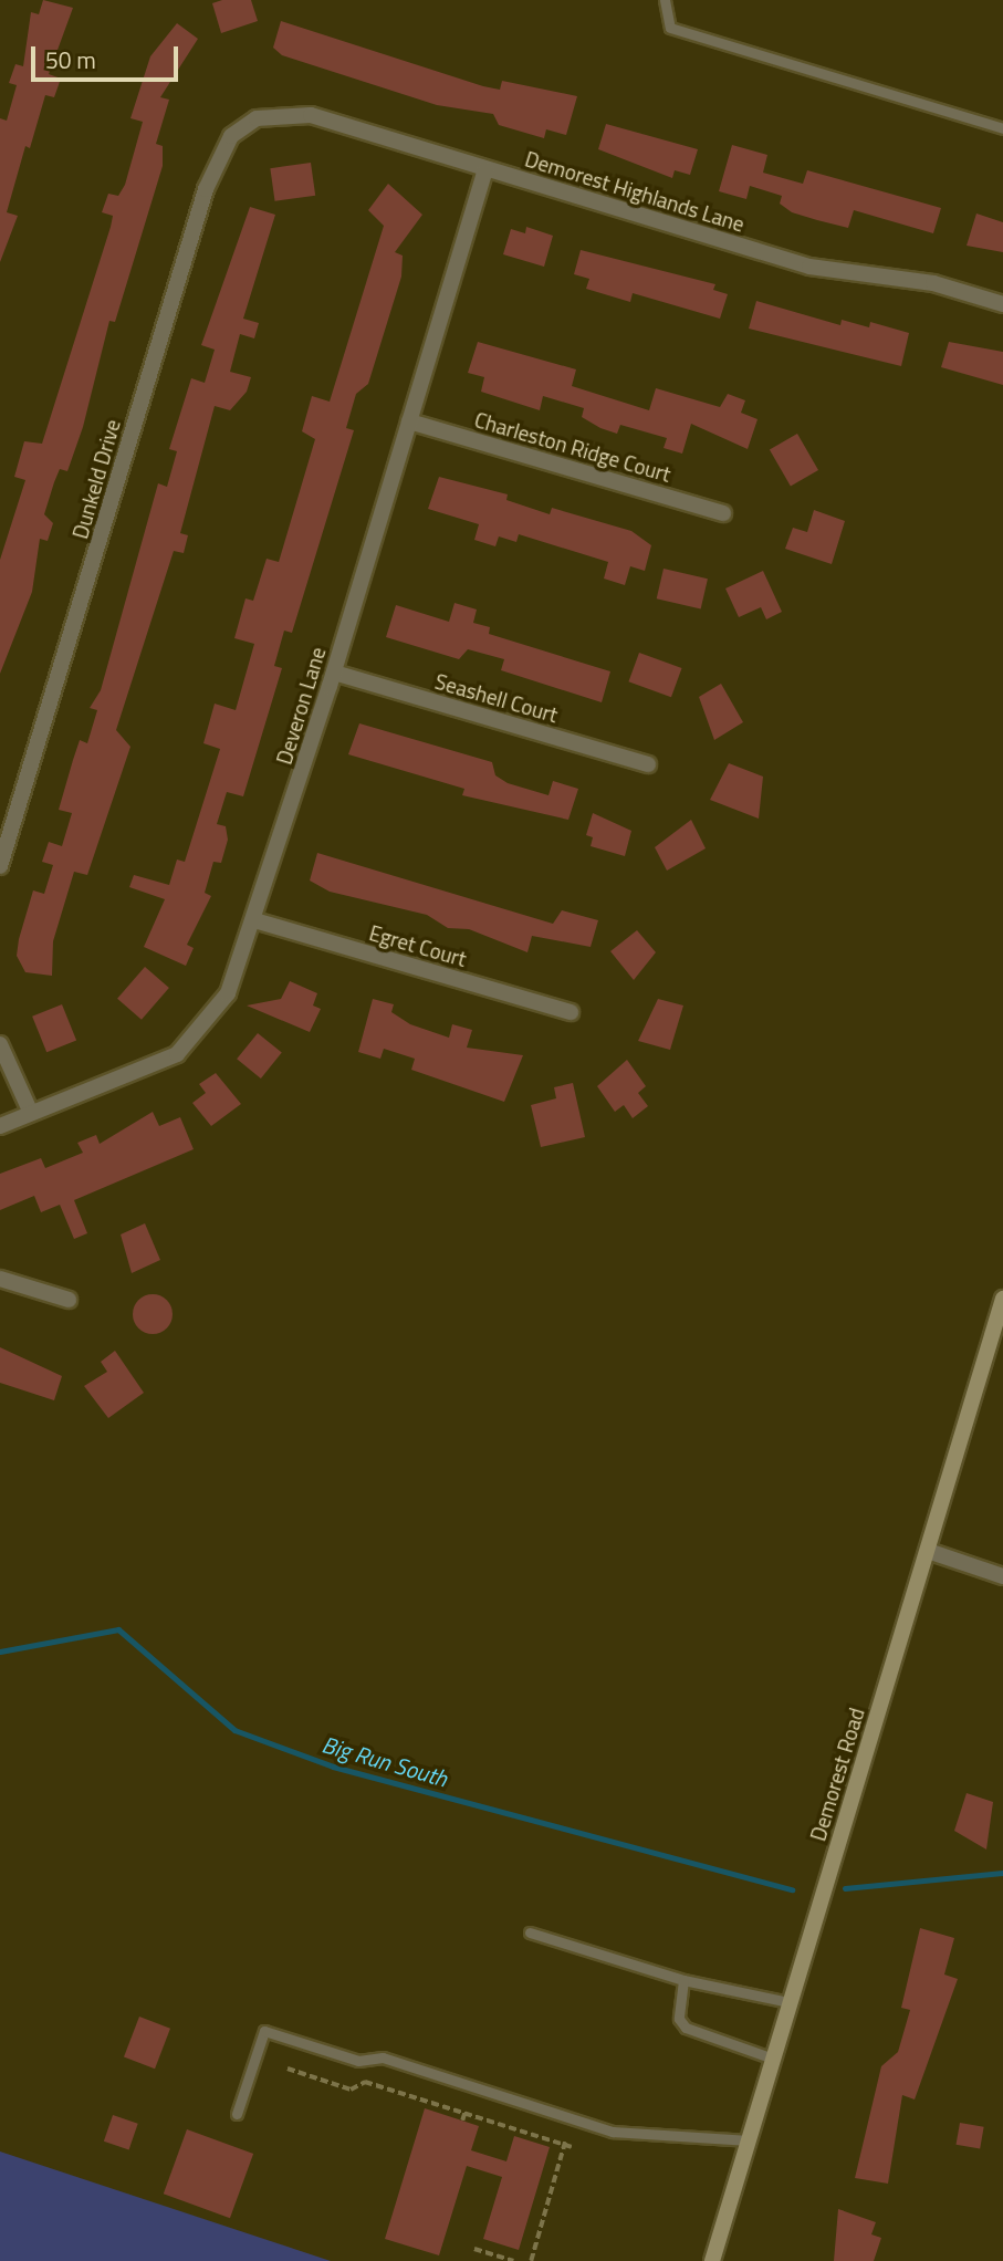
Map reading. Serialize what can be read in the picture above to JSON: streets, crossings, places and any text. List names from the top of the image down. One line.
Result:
{"streets":{"street":["Demorest Highlands Lane","Charleston Ridge Court","Dunkeld Drive","Seashell Court","Deveron Lane","Egret Court","Demorest Road"]},"crossings":[["Demorest Highlands Lane","Dunkeld Drive"],["Demorest Highlands Lane","Deveron Lane"],["Charleston Ridge Court","Deveron Lane"],["Seashell Court","Deveron Lane"],["Deveron Lane","Egret Court"]],"water":["Big Run South"],"scale_bar":"50 m"}
